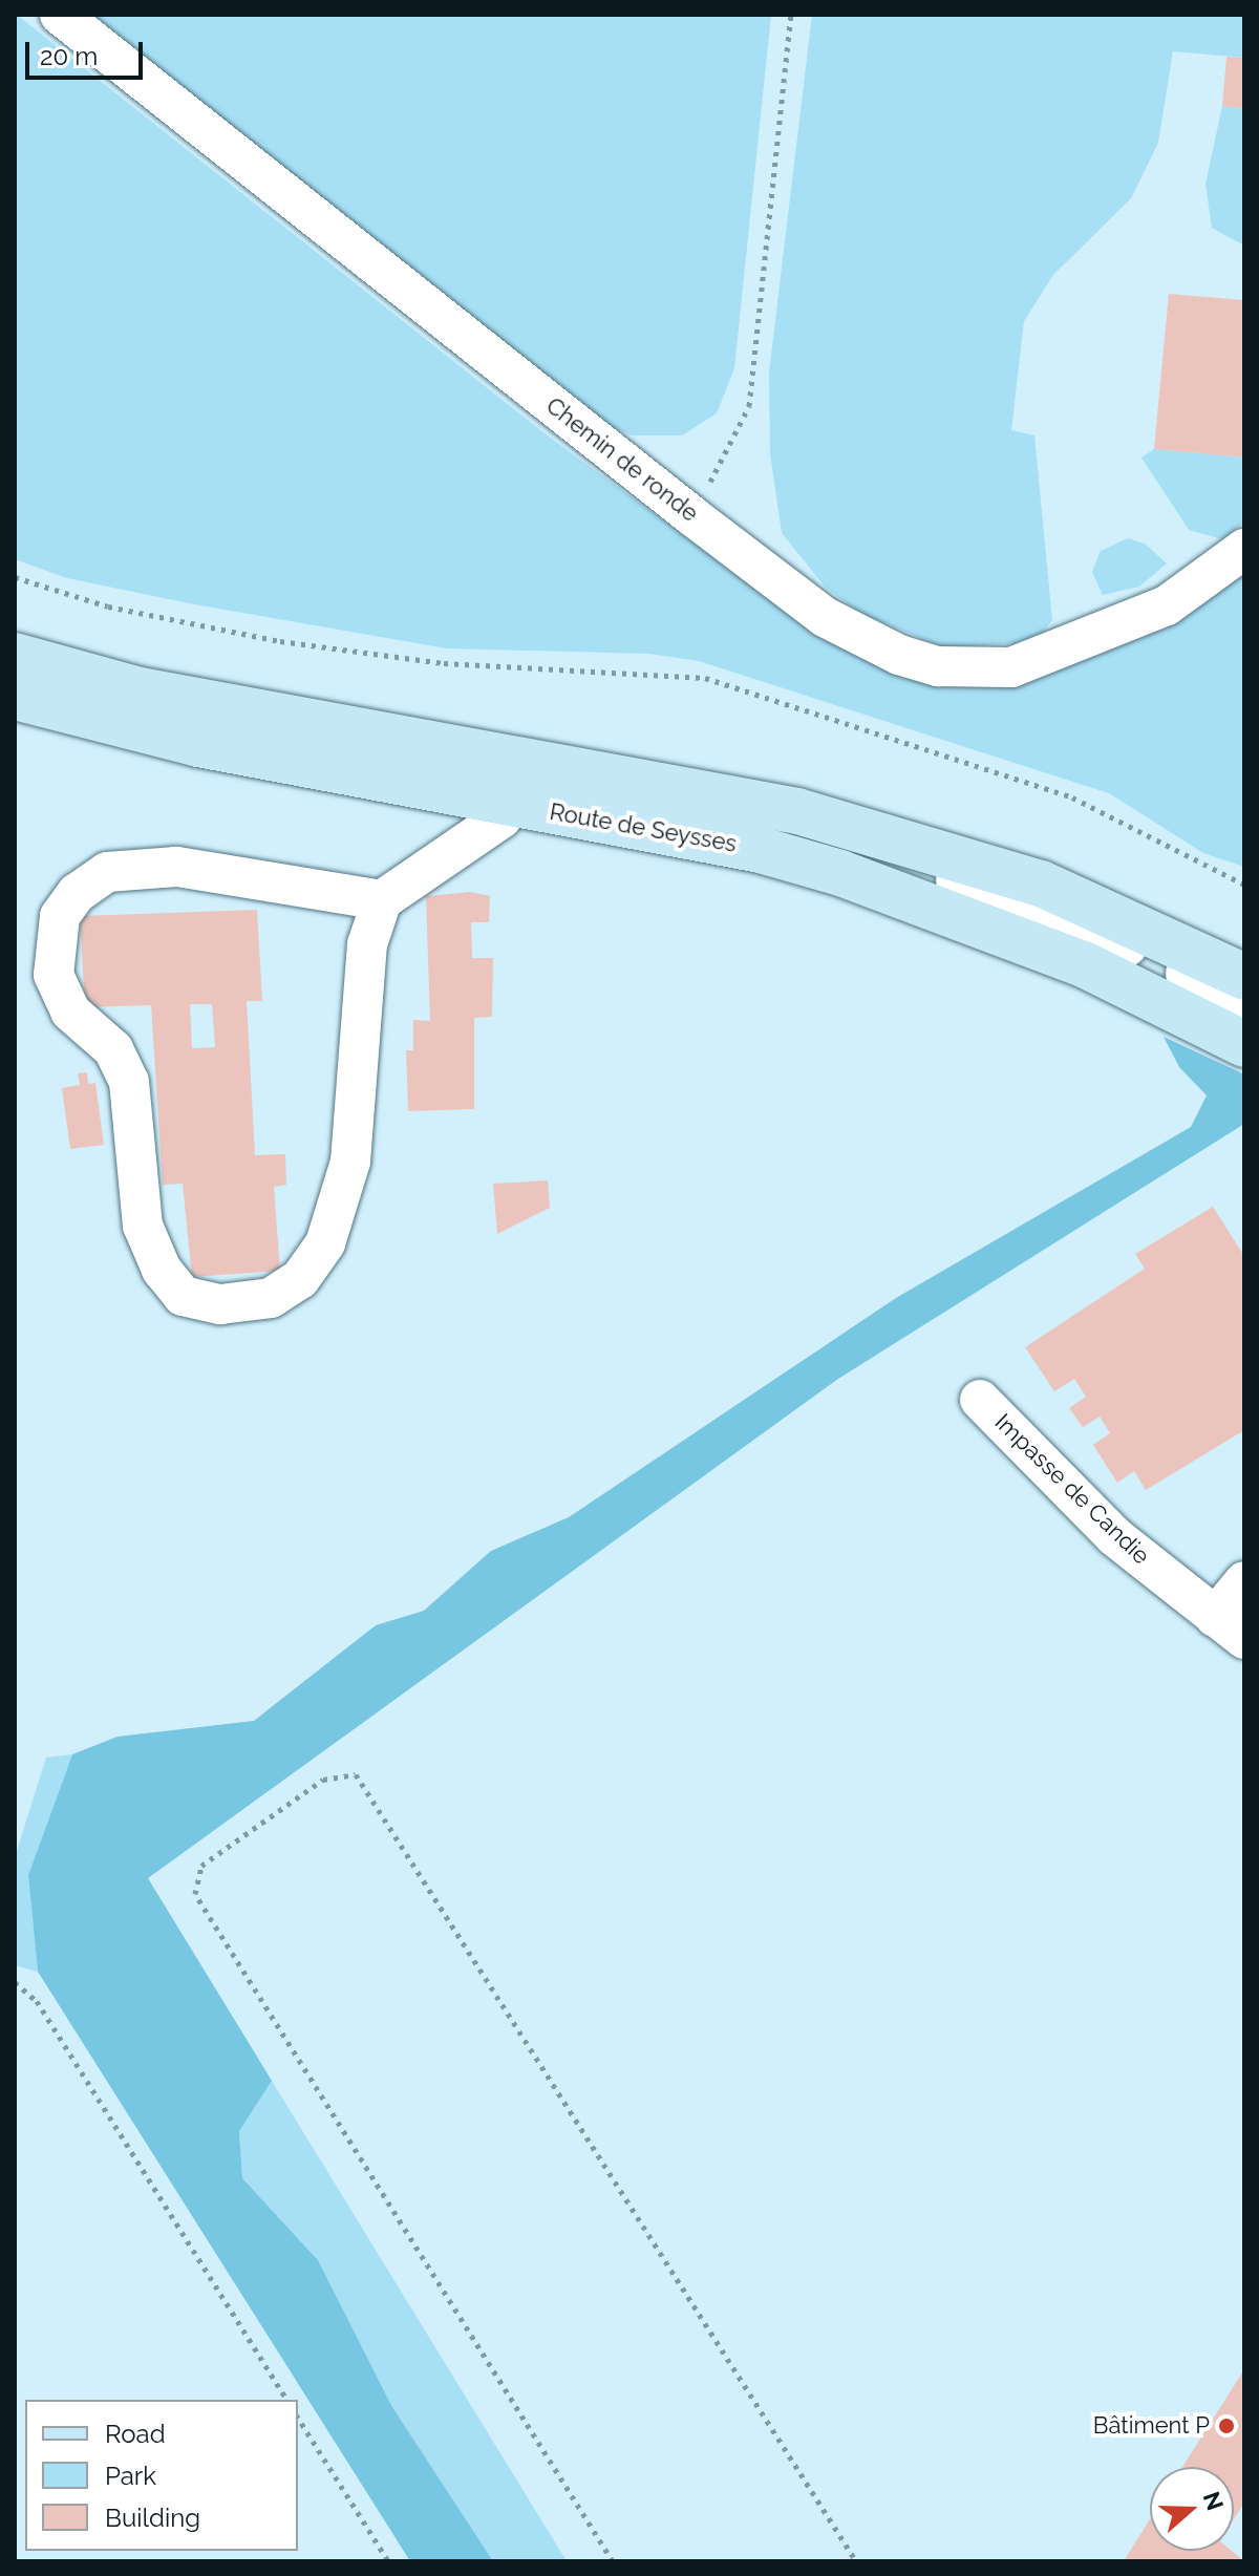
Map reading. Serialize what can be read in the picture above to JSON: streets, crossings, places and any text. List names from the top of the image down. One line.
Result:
{"streets":{"main road":["Route de Seysses"],"street":["Chemin de ronde","Impasse de Candie"]},"places":["Bâtiment P"],"legend":["Road","Park","Building"],"scale_bar":"20 m","north":"right"}
